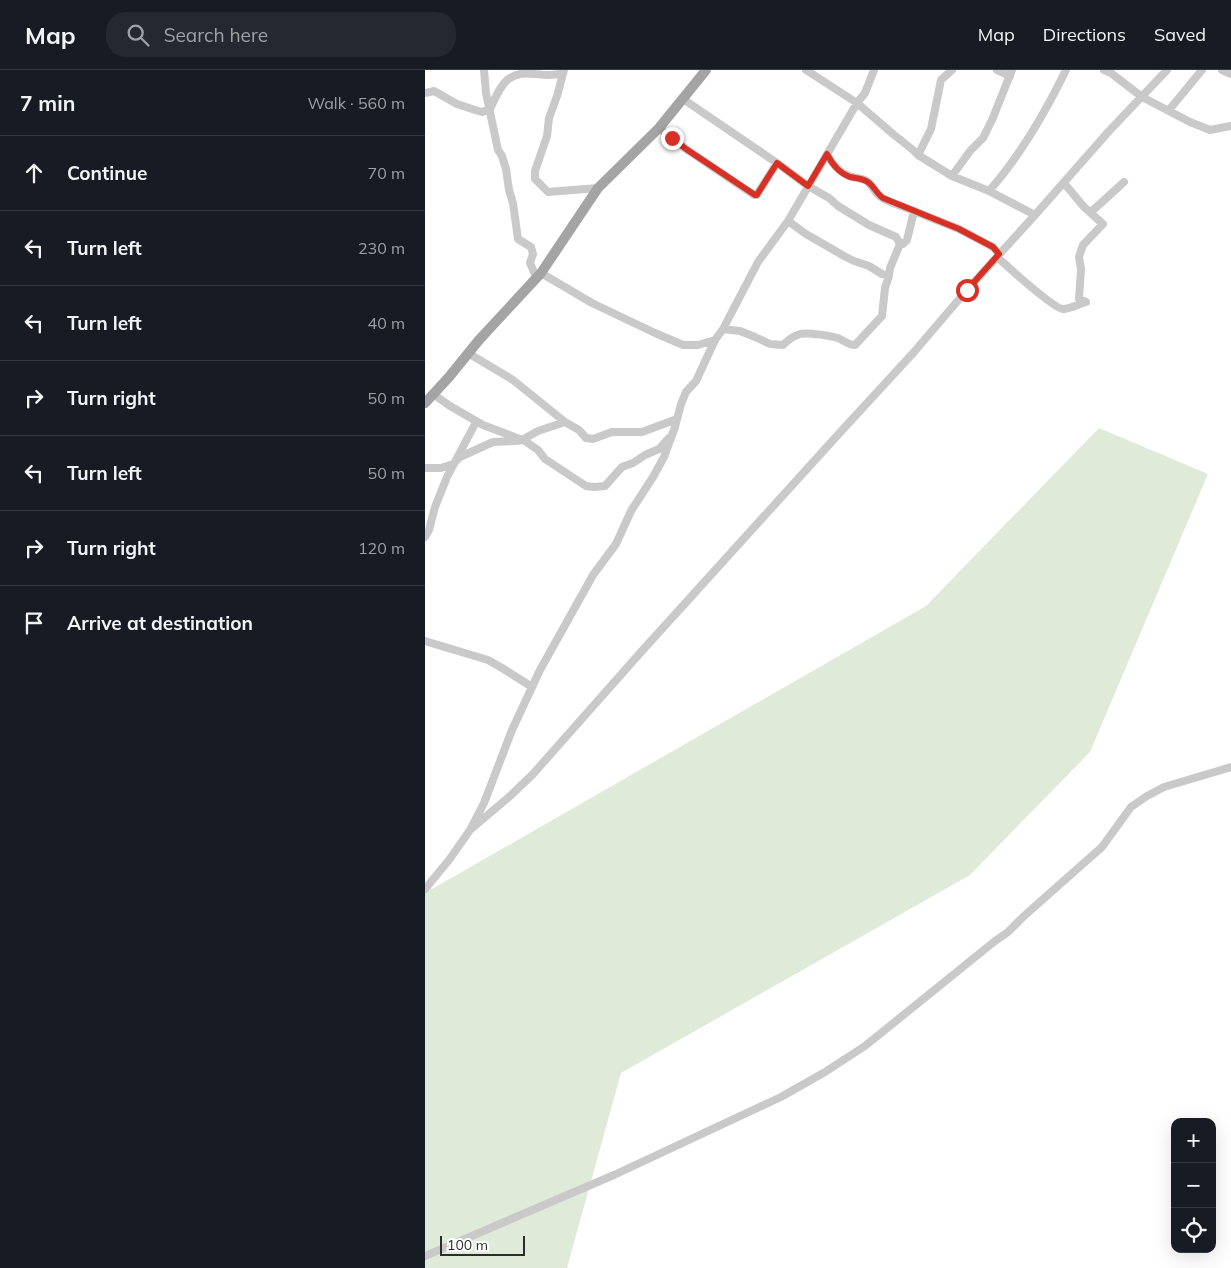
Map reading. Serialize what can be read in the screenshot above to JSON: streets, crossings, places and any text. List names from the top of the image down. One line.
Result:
{"scale_bar":"100 m","page":{"header":"Map","search":"Search here","nav":["Map","Directions","Saved"],"heading":["7 min","Walk · 560 m"],"list":[["Continue","70 m"],["Turn left","230 m"],["Turn left","40 m"],["Turn right","50 m"],["Turn left","50 m"],["Turn right","120 m"],"Arrive at destination"],"map_buttons":["+","−"],"scale":"100 m"}}
